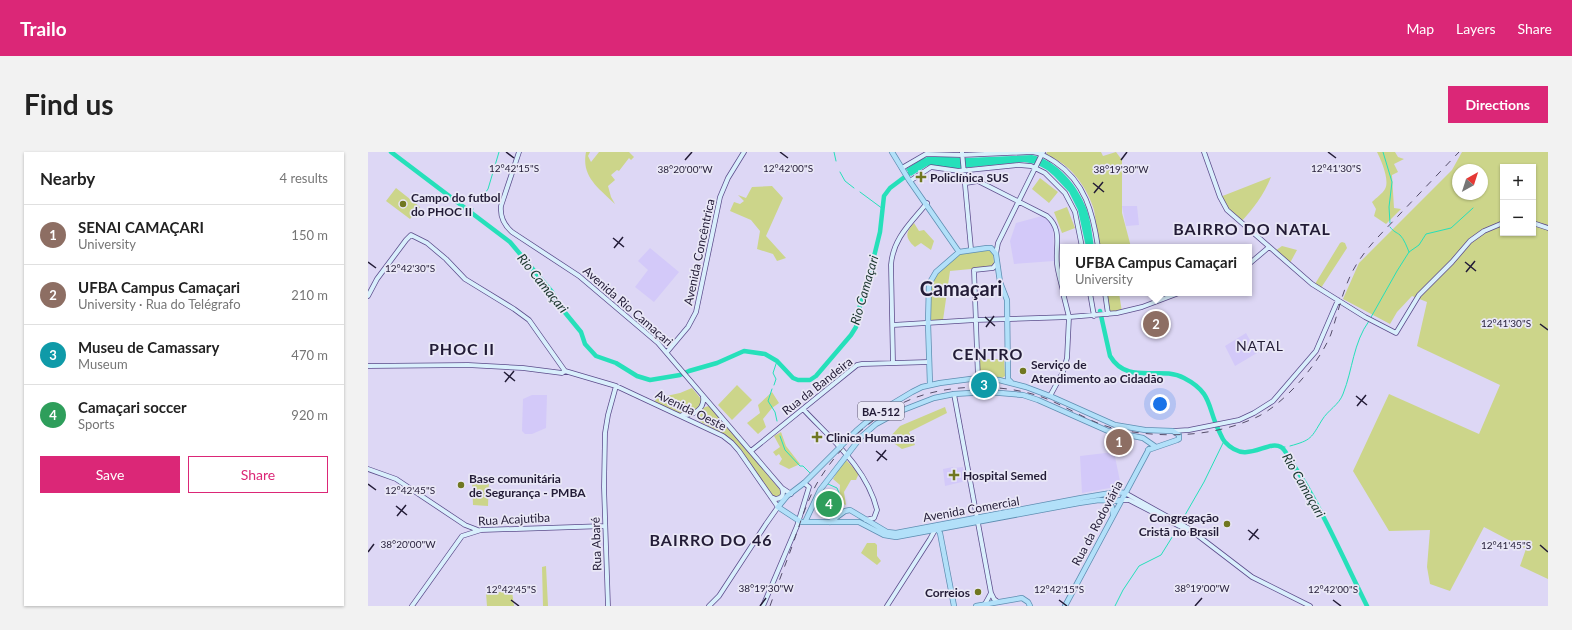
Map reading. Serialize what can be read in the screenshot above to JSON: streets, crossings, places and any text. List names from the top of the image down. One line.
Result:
{"streets":{"main road":["BA-512","Avenida Comercial","Rua da Rodoviária"],"street":["Avenida Concêntrica","Avenida Rio Camaçari","Rua da Bandeira","Avenida Oeste","Rua Acajutiba","Rua Abaré"]},"crossings":[["Avenida Concêntrica","Avenida Rio Camaçari"],["Avenida Rio Camaçari","Rua da Bandeira"],["Avenida Rio Camaçari","BA-512"],["Avenida Oeste","BA-512"],["Avenida Oeste","Rua Abaré"],["Avenida Comercial","Rua da Rodoviária"],["Rua Acajutiba","Rua Abaré"]],"districts":["BAIRRO DO NATAL","Camaçari","NATAL","PHOC II","CENTRO","BAIRRO DO 46"],"water":["Rio Camaçari"],"places":{"health":["Policlínica SUS","Clinica Humanas","Hospital Semed"],"other":["Campo do futbol do PHOC II","Serviço de Atendimento ao Cidadão","Base comunitária de Segurança - PMBA","Congregação Cristã no Brasil","Correios"]},"north":"top right","page":{"header":"Trailo","nav":["Map","Layers","Share"],"buttons":["Directions",["Save","Share"]],"title":"Find us","heading":["Nearby","4 results"],"map_buttons":["+","−"],"list":[{"mark":"1","name":"SENAI CAMAÇARI","note":"University","value":"150 m"},{"mark":"2","name":"UFBA Campus Camaçari","note":"University · Rua do Telégrafo","value":"210 m"},{"mark":"3","name":"Museu de Camassary","note":"Museum","value":"470 m"},{"mark":"4","name":"Camaçari soccer","note":"Sports","value":"920 m"}],"popup":["UFBA Campus Camaçari","University"],"pins":["2","3","1","4"]},"coordinates":["12°42'15\"S","12°42'00\"S","12°41'30\"S","38°19'30\"W","38°20'00\"W","12°42'30\"S","12°42'45\"S","12°41'45\"S","38°19'00\"W"]}
